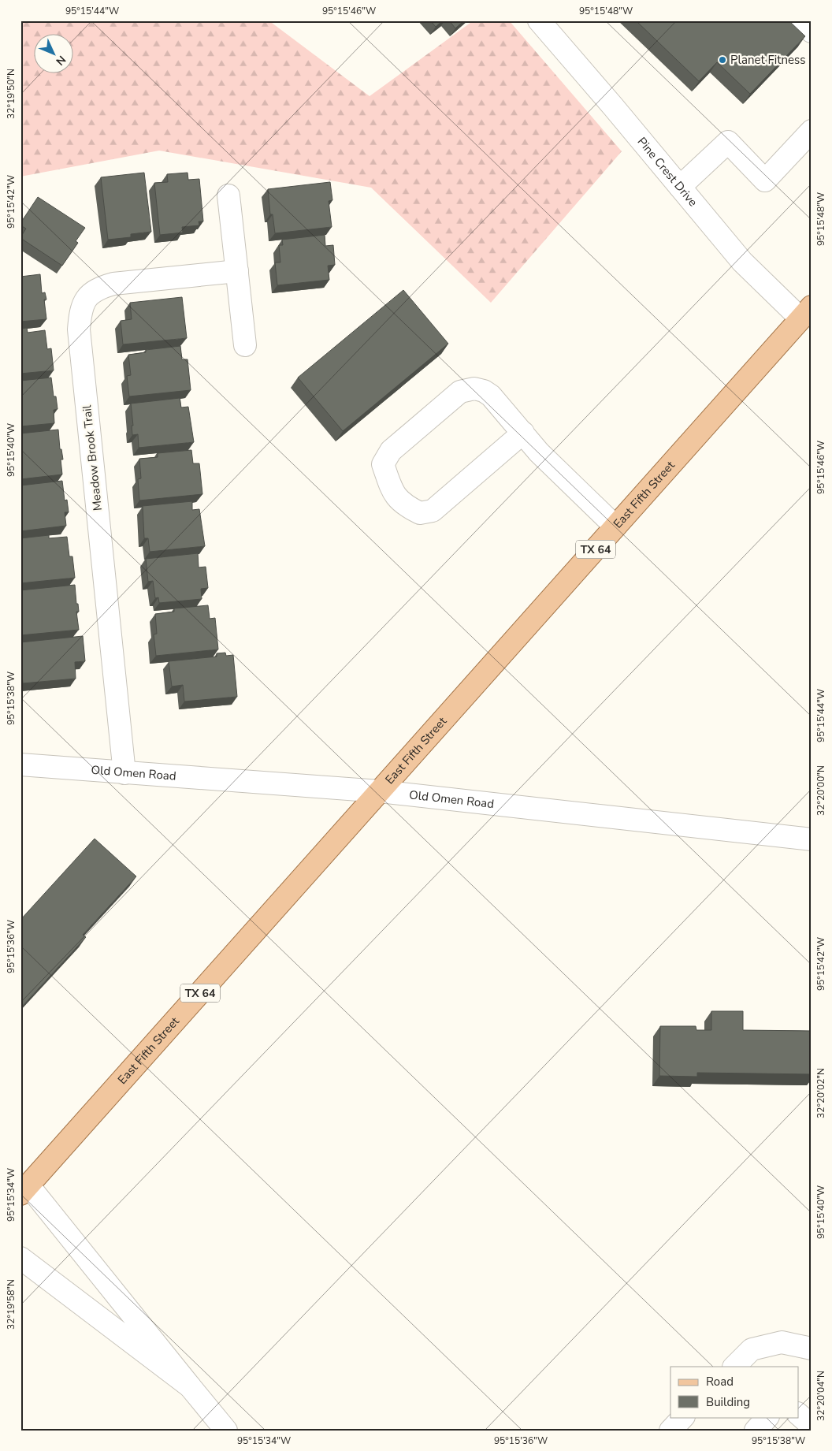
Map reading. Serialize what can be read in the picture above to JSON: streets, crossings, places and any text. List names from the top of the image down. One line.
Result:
{"streets":{"main road":["East Fifth Street","TX 64"],"street":["Pine Crest Drive","Meadow Brook Trail","Old Omen Road"]},"crossings":[["Pine Crest Drive","East Fifth Street"],["Meadow Brook Trail","Old Omen Road"],["East Fifth Street","Old Omen Road"]],"places":["Planet Fitness"],"legend":["Road","Building"],"north":"bottom right","coordinates":["95°15'44\"W","95°15'46\"W","95°15'48\"W","32°19'50\"N","95°15'42\"W","95°15'40\"W","95°15'38\"W","32°20'00\"N","95°15'36\"W","32°20'02\"N","95°15'34\"W","32°19'58\"N","32°20'04\"N"]}
